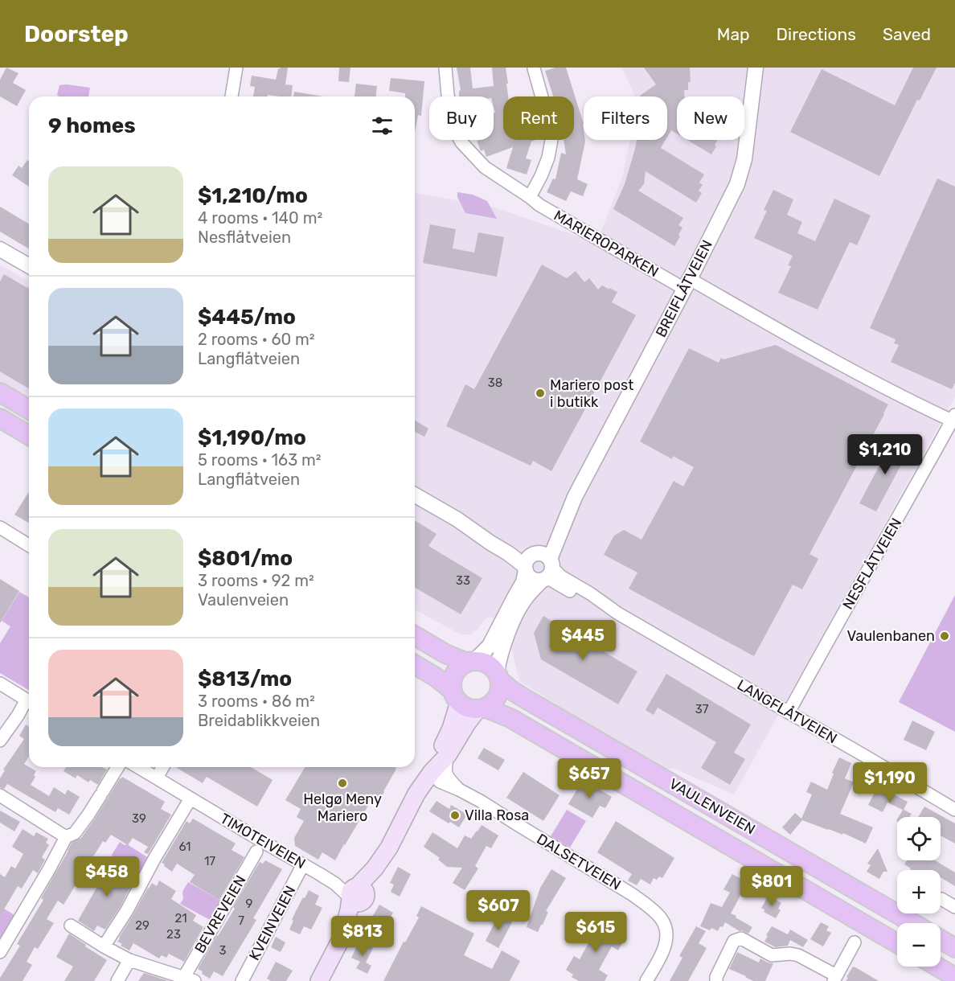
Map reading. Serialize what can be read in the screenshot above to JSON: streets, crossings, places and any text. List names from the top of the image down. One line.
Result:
{"streets":{"main road":["VAULENVEIEN"],"street":["MARIEROPARKEN","BREIFLÅTVEIEN","NESFLÅTVEIEN","LANGFLÅTVEIEN","TIMOTEIVEIEN","DALSETVEIEN","BEVREVEIEN","KVEINVEIEN"]},"crossings":[["MARIEROPARKEN","BREIFLÅTVEIEN"],["MARIEROPARKEN","NESFLÅTVEIEN"],["BREIFLÅTVEIEN","LANGFLÅTVEIEN"],["BREIFLÅTVEIEN","VAULENVEIEN"],["NESFLÅTVEIEN","LANGFLÅTVEIEN"],["TIMOTEIVEIEN","KVEINVEIEN"]],"places":["Mariero post i butikk","Vaulenbanen","Helgø Meny Mariero","Villa Rosa"],"house_numbers":["38","33","37","39","61","17","9","21","7","29","23","3"],"page":{"header":"Doorstep","nav":["Map","Directions","Saved"],"chip":["Buy","Rent","Filters","New"],"heading":"9 homes","list":[{"name":"$1,210/mo","note":"4 rooms · 140 m² · Nesflåtveien"},{"name":"$445/mo","note":"2 rooms · 60 m² · Langflåtveien"},{"name":"$1,190/mo","note":"5 rooms · 163 m² · Langflåtveien"},{"name":"$801/mo","note":"3 rooms · 92 m² · Vaulenveien"},{"name":"$813/mo","note":"3 rooms · 86 m² · Breidablikkveien"}],"price":["$1,210","$445","$657","$1,190","$458","$801","$607","$615","$813"],"map_buttons":["+","−"]}}
